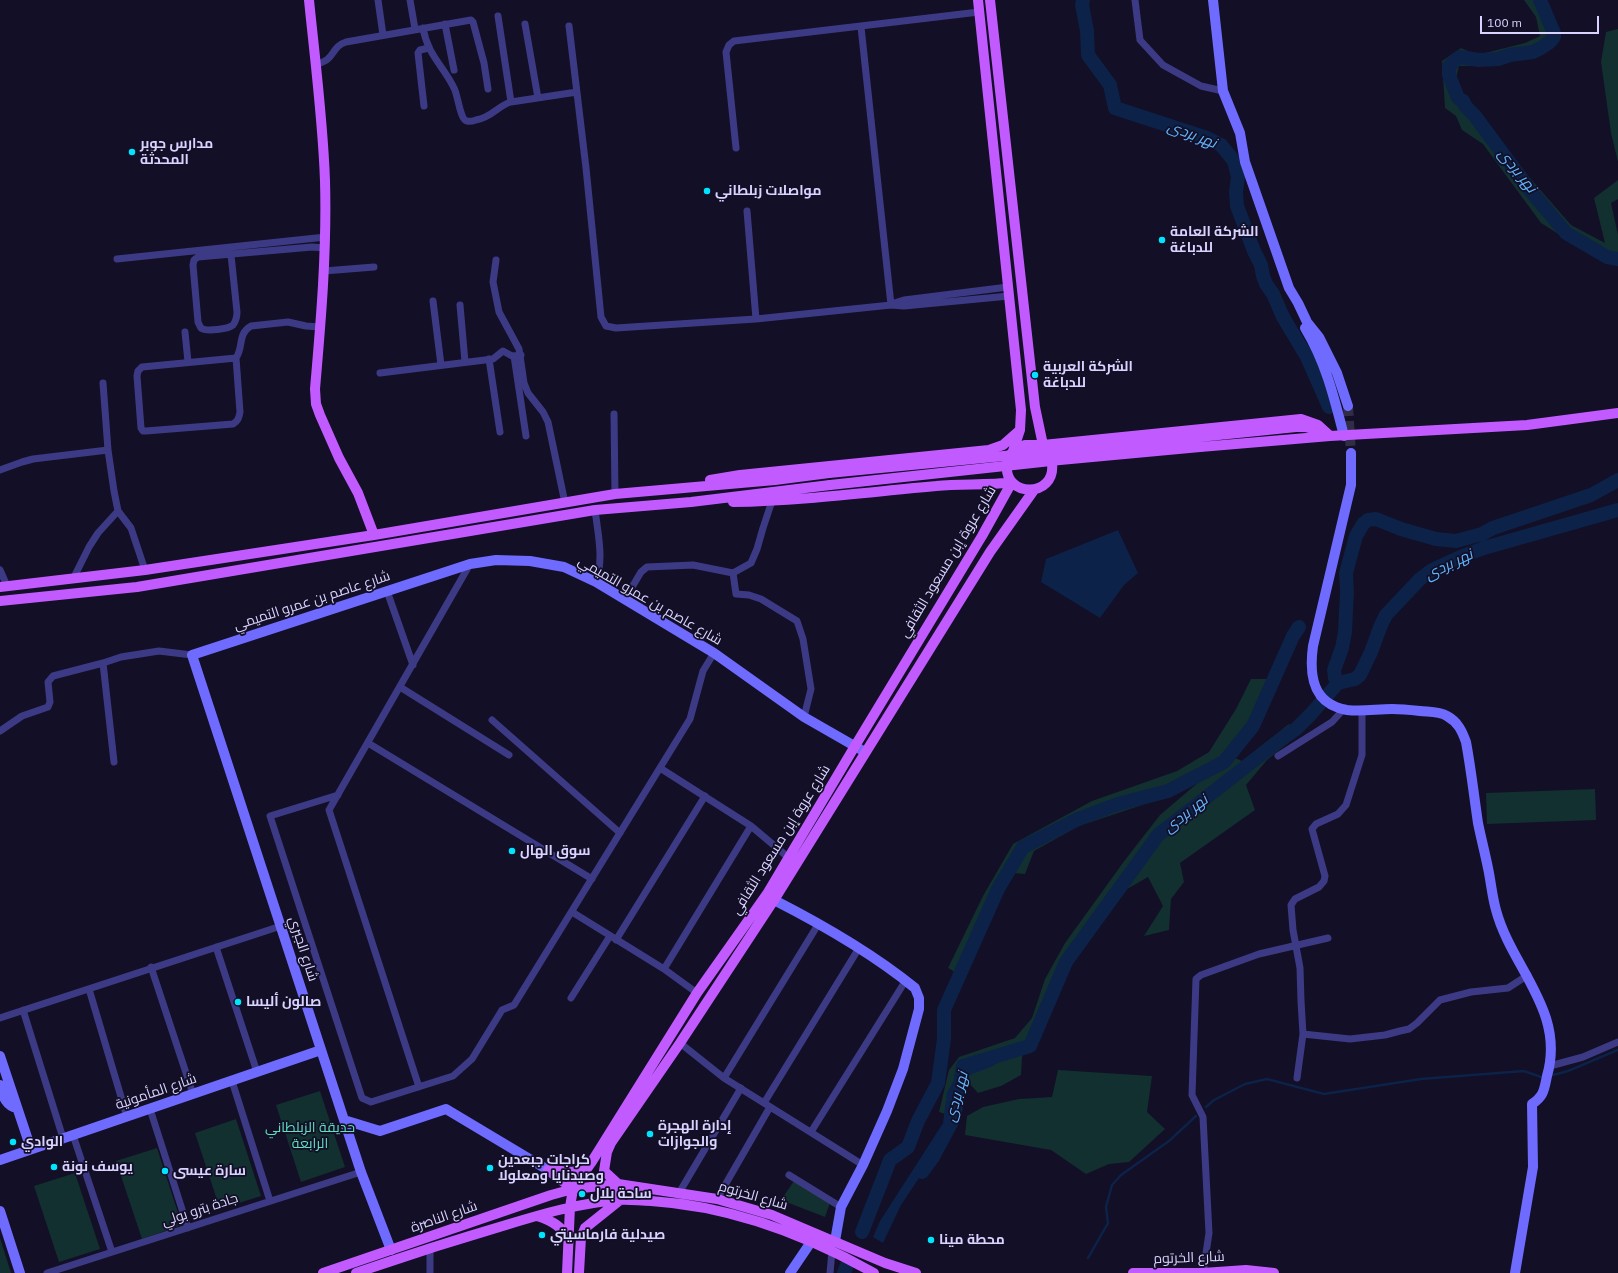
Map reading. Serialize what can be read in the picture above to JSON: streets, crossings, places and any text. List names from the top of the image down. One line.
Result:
{"streets":{"main road":["شارع عروة إبن مسعود الثقافي","شارع الخرتوم","شارع الناصرة"],"street":["شارع عاصم بن عمرو التميمي","شارع الجبري","شارع المأمونية","جادة بترو بولي"]},"crossings":[["شارع عروة إبن مسعود الثقافي","شارع عاصم بن عمرو التميمي"],["شارع عروة إبن مسعود الثقافي","شارع الخرتوم"],["شارع عروة إبن مسعود الثقافي","شارع الناصرة"],["شارع عاصم بن عمرو التميمي","شارع الجبري"],["شارع الجبري","شارع المأمونية"],["شارع الجبري","جادة بترو بولي"],["شارع الجبري","شارع الناصرة"],["شارع الخرتوم","شارع الناصرة"]],"water":["نهر بردى"],"parks":["حديقة الزبلطاني الرابعة"],"places":["مدارس جوبر المحدثة","مواصلات زبلطاني","الشركة العامة للدباغة","الشركة العربية للدباغة","سوق الهال","صالون أليسا","إدارة الهجرة والجوازات","الوادي","يوسف نونة","كراجات جبعدين وصيدنايا ومعلولا","سارة عيسى","ساحة بلال","صيدلية فارماسيتي","محطة مينا"],"scale_bar":"100 m"}
